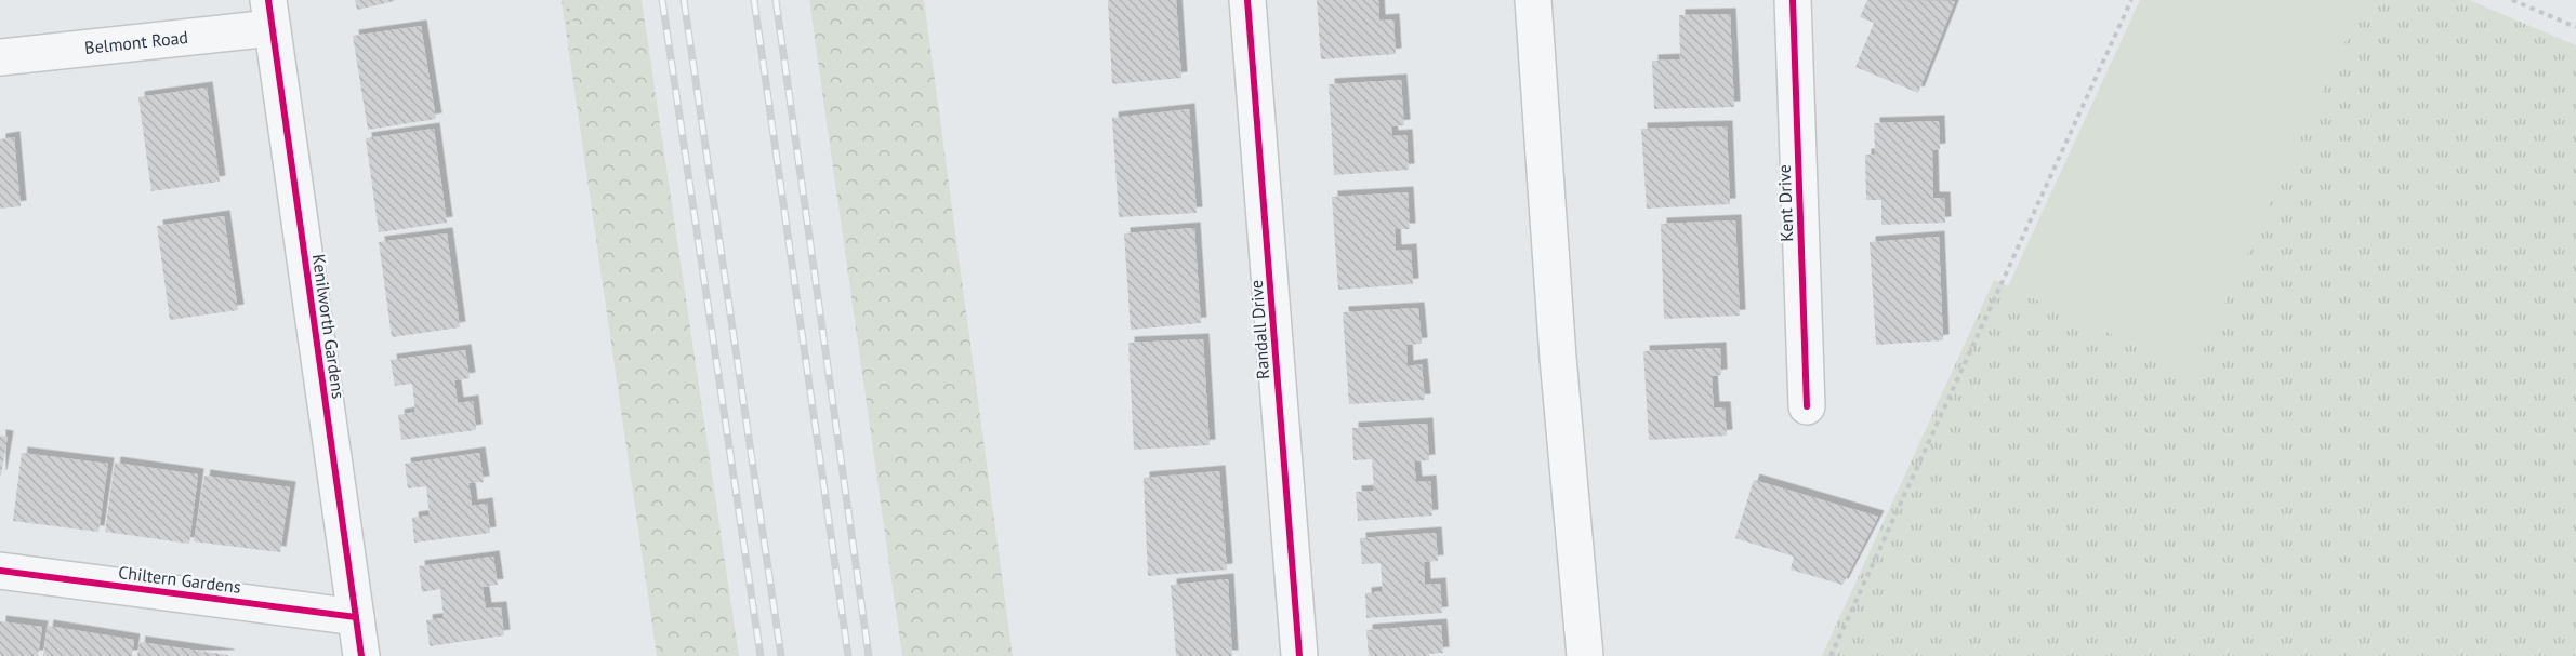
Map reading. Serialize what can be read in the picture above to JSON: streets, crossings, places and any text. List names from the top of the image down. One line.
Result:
{"streets":{"street":["Belmont Road","Kent Drive","Kenilworth Gardens","Randall Drive","Chiltern Gardens"]},"crossings":[["Belmont Road","Kenilworth Gardens"],["Kenilworth Gardens","Chiltern Gardens"]]}
